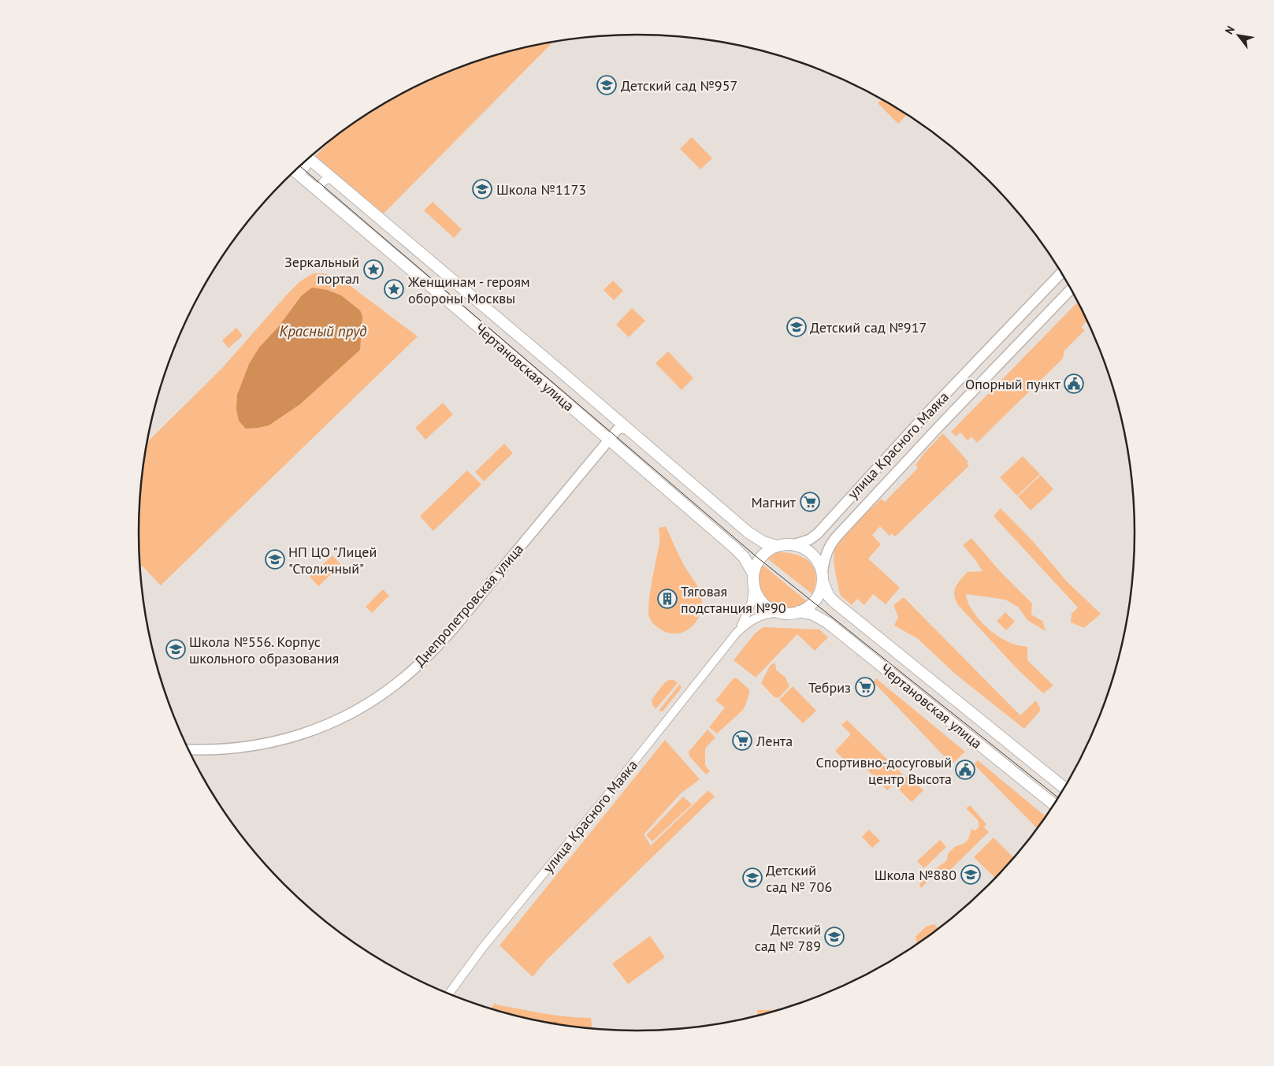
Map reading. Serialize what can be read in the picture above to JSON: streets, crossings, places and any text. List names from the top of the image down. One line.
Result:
{"streets":{"main road":["Чертановская улица"],"street":["улица Красного Маяка","Днепропетровская улица"]},"crossings":[["Чертановская улица","улица Красного Маяка"],["Чертановская улица","Днепропетровская улица"]],"water":["Красный пруд"],"places":{"school or university":["Детский сад №957","Школа №1173","Детский сад №917","НП ЦО \"Лицей \"Столичный\"","Школа №556. Корпус школьного образования","Школа №880","Детский сад № 706","Детский сад № 789"],"place":["Зеркальный портал","Женщинам - героям обороны Москвы"],"public building":["Опорный пункт","Спортивно-досуговый центр Высота"],"supermarket":["Магнит","Тебриз","Лента"],"building":["Тяговая подстанция №90"]},"north":"top left"}
